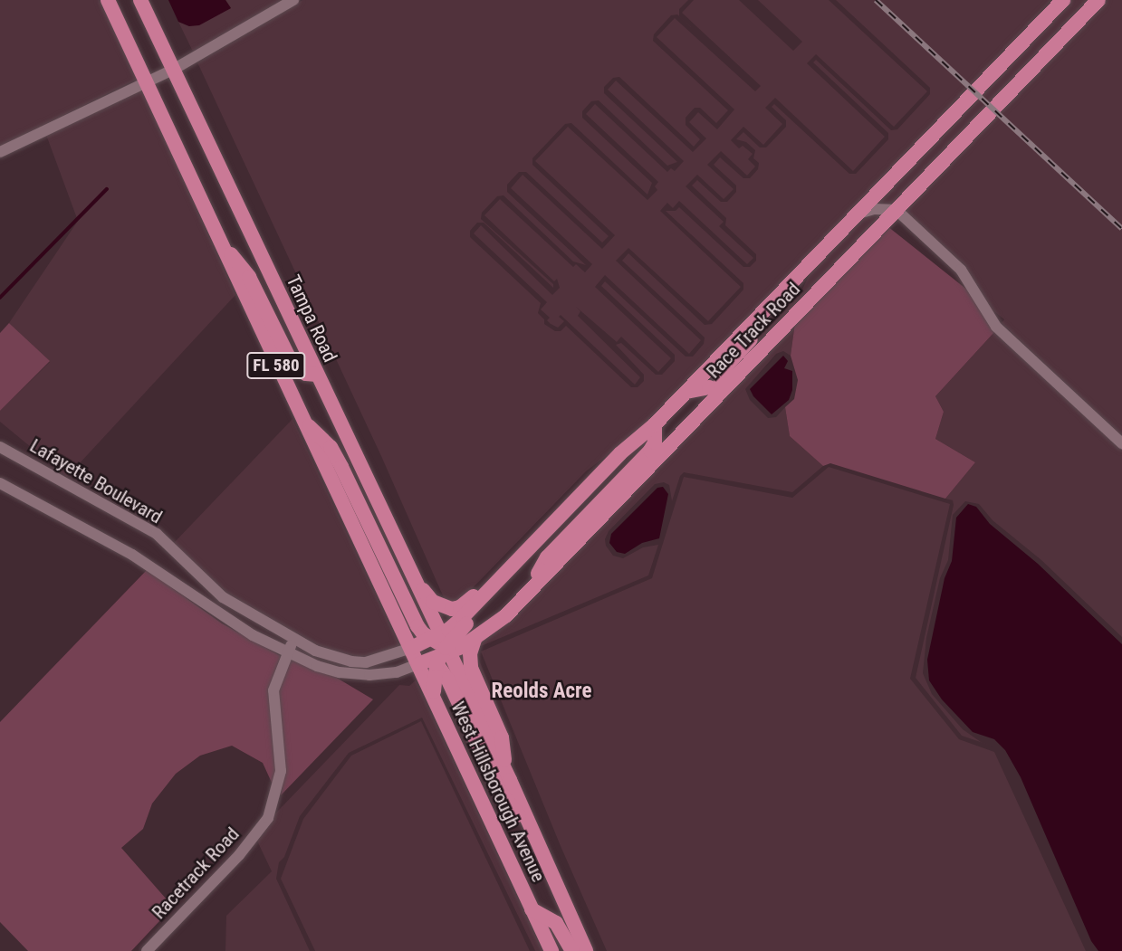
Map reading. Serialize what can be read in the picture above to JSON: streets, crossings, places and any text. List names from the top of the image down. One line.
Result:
{"streets":{"main road":["Tampa Road","Race Track Road","FL 580","West Hillsborough Avenue"],"street":["Lafayette Boulevard","Racetrack Road"]},"crossings":[["Tampa Road","Race Track Road"],["Tampa Road","West Hillsborough Avenue"],["Race Track Road","FL 580"],["Race Track Road","Lafayette Boulevard"],["Race Track Road","West Hillsborough Avenue"],["FL 580","Lafayette Boulevard"],["FL 580","West Hillsborough Avenue"],["Lafayette Boulevard","West Hillsborough Avenue"]],"districts":["Reolds Acre"]}
